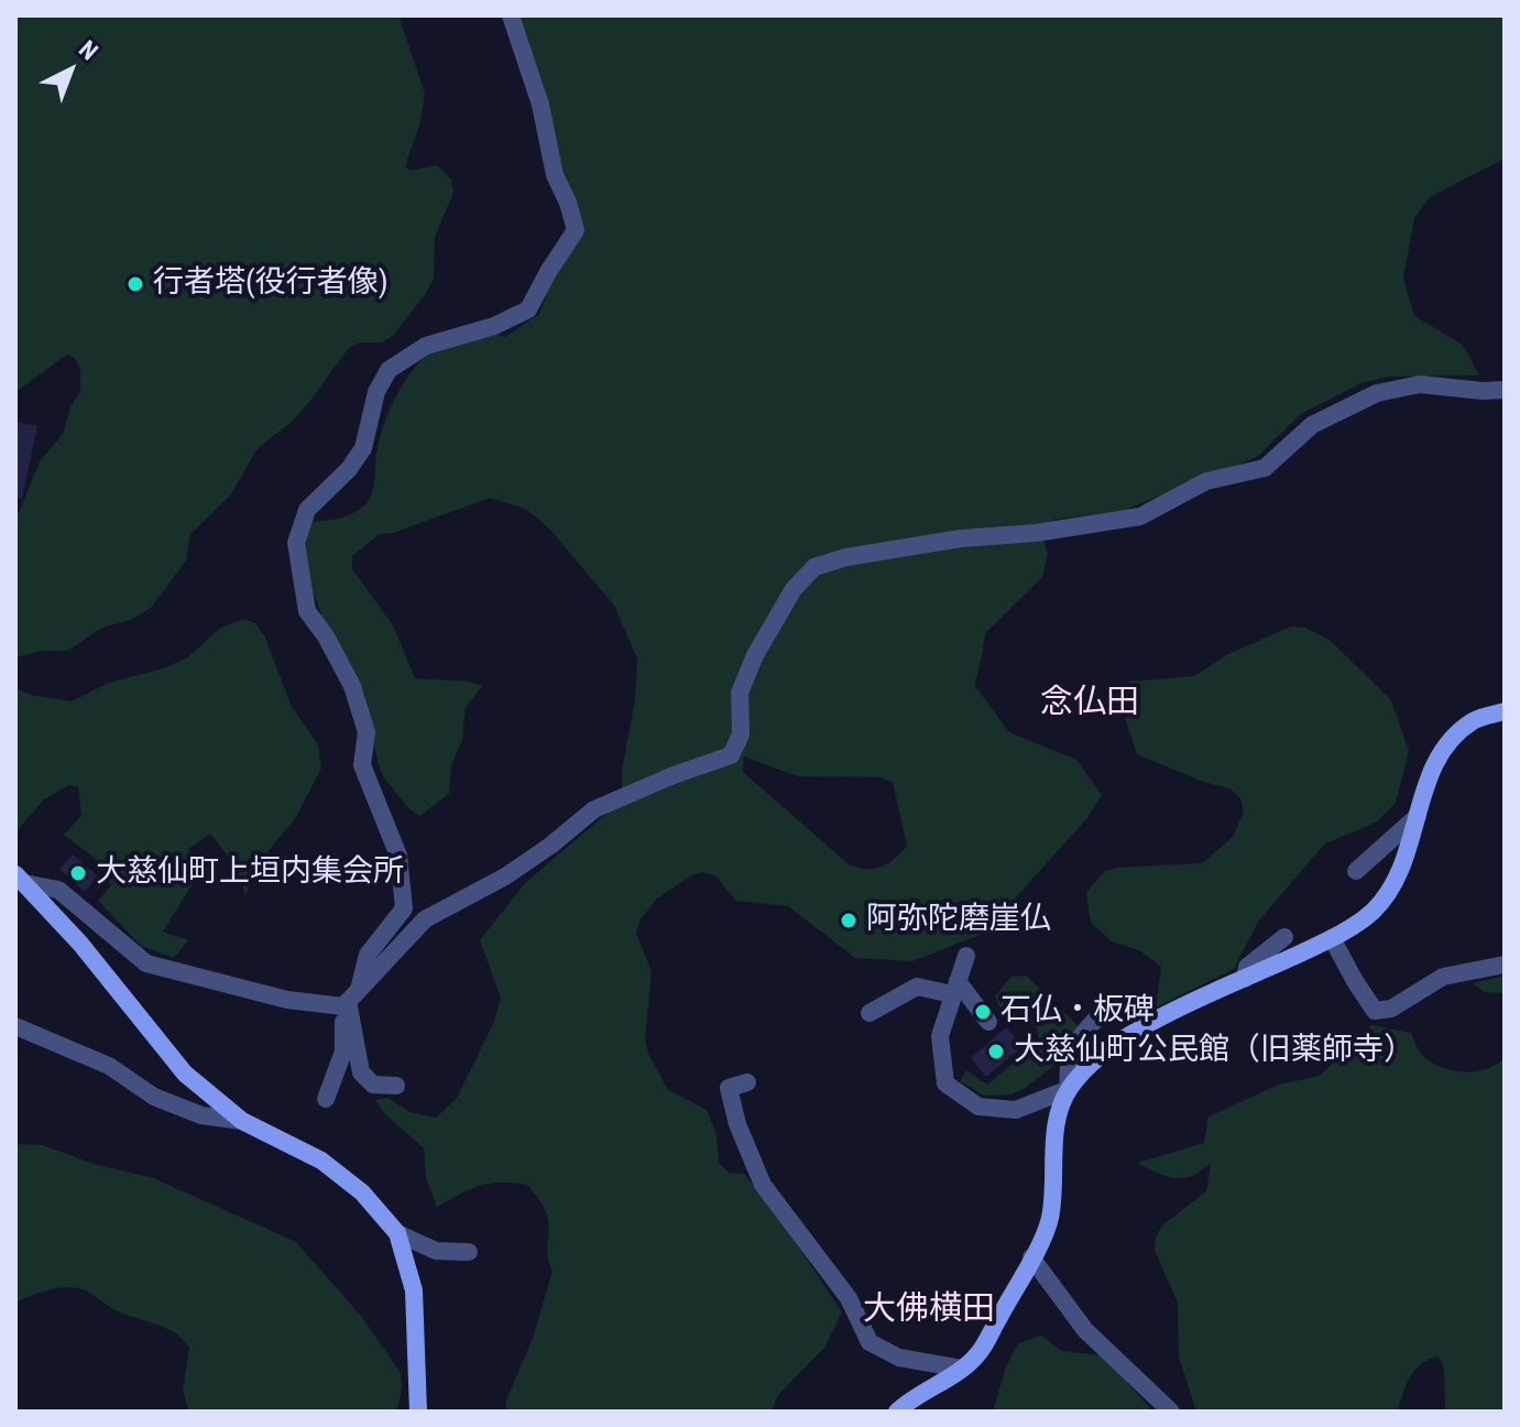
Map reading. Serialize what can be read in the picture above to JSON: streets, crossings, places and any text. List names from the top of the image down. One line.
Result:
{"districts":["念仏田","大佛横田"],"places":["行者塔(役行者像)","大慈仙町上垣内集会所","阿弥陀磨崖仏","石仏・板碑","大慈仙町公民館（旧薬師寺）"],"north":"top right"}
